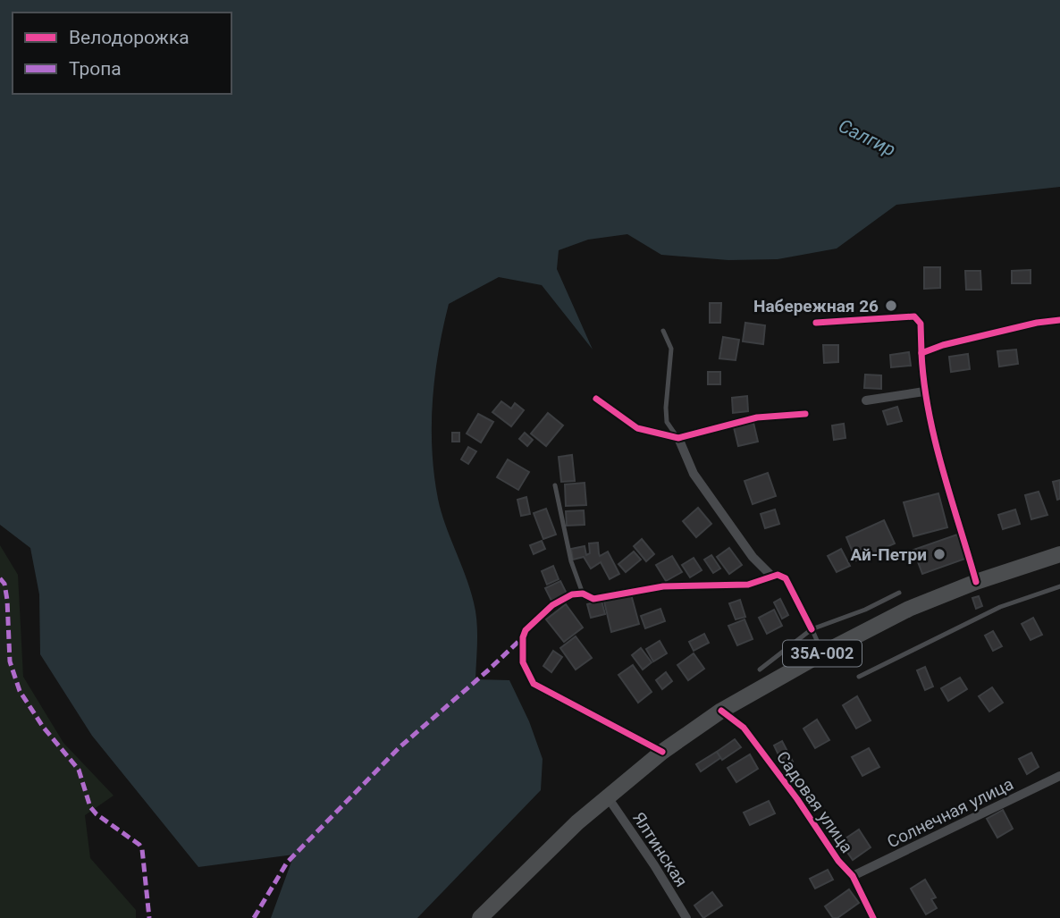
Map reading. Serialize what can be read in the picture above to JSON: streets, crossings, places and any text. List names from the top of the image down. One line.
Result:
{"streets":{"main road":["35А-002"],"street":["Садовая улица","Солнечная улица","Ялтинская"]},"crossings":[["35А-002","Садовая улица"],["35А-002","Ялтинская"],["Садовая улица","Солнечная улица"]],"water":["Салгир"],"places":["Набережная 26","Ай-Петри"],"legend":["Велодорожка","Тропа"]}
